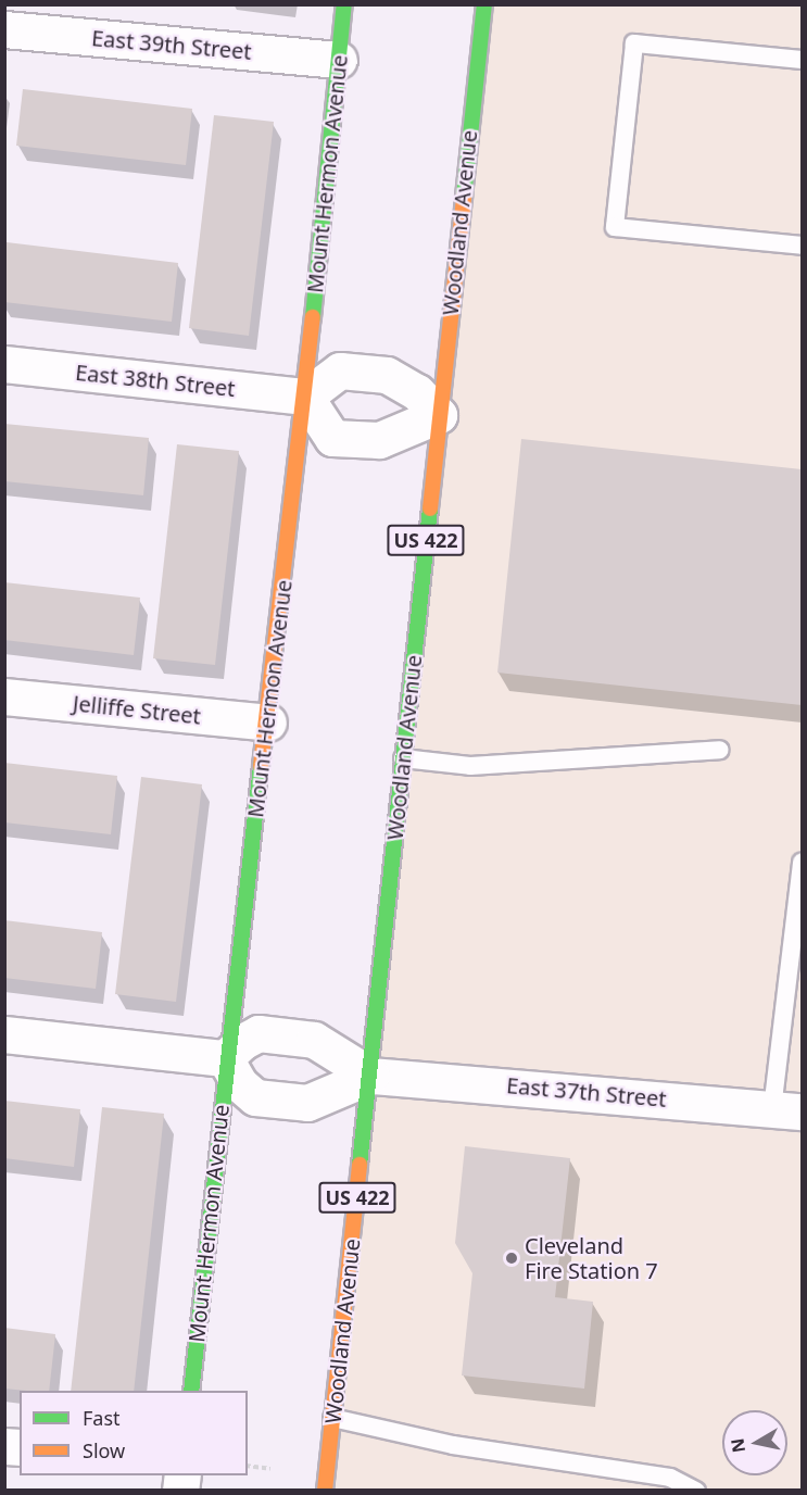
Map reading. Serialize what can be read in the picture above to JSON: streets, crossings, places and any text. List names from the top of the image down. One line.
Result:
{"streets":{"main road":["Mount Hermon Avenue","Woodland Avenue","US 422"],"street":["East 39th Street","East 38th Street","Jelliffe Street","East 37th Street"]},"crossings":[["East 39th Street","Mount Hermon Avenue"],["Mount Hermon Avenue","East 38th Street"],["Mount Hermon Avenue","Jelliffe Street"],["Mount Hermon Avenue","East 37th Street"],["Woodland Avenue","East 37th Street"]],"places":["Cleveland Fire Station 7"],"legend":["Fast","Slow"],"north":"left"}
